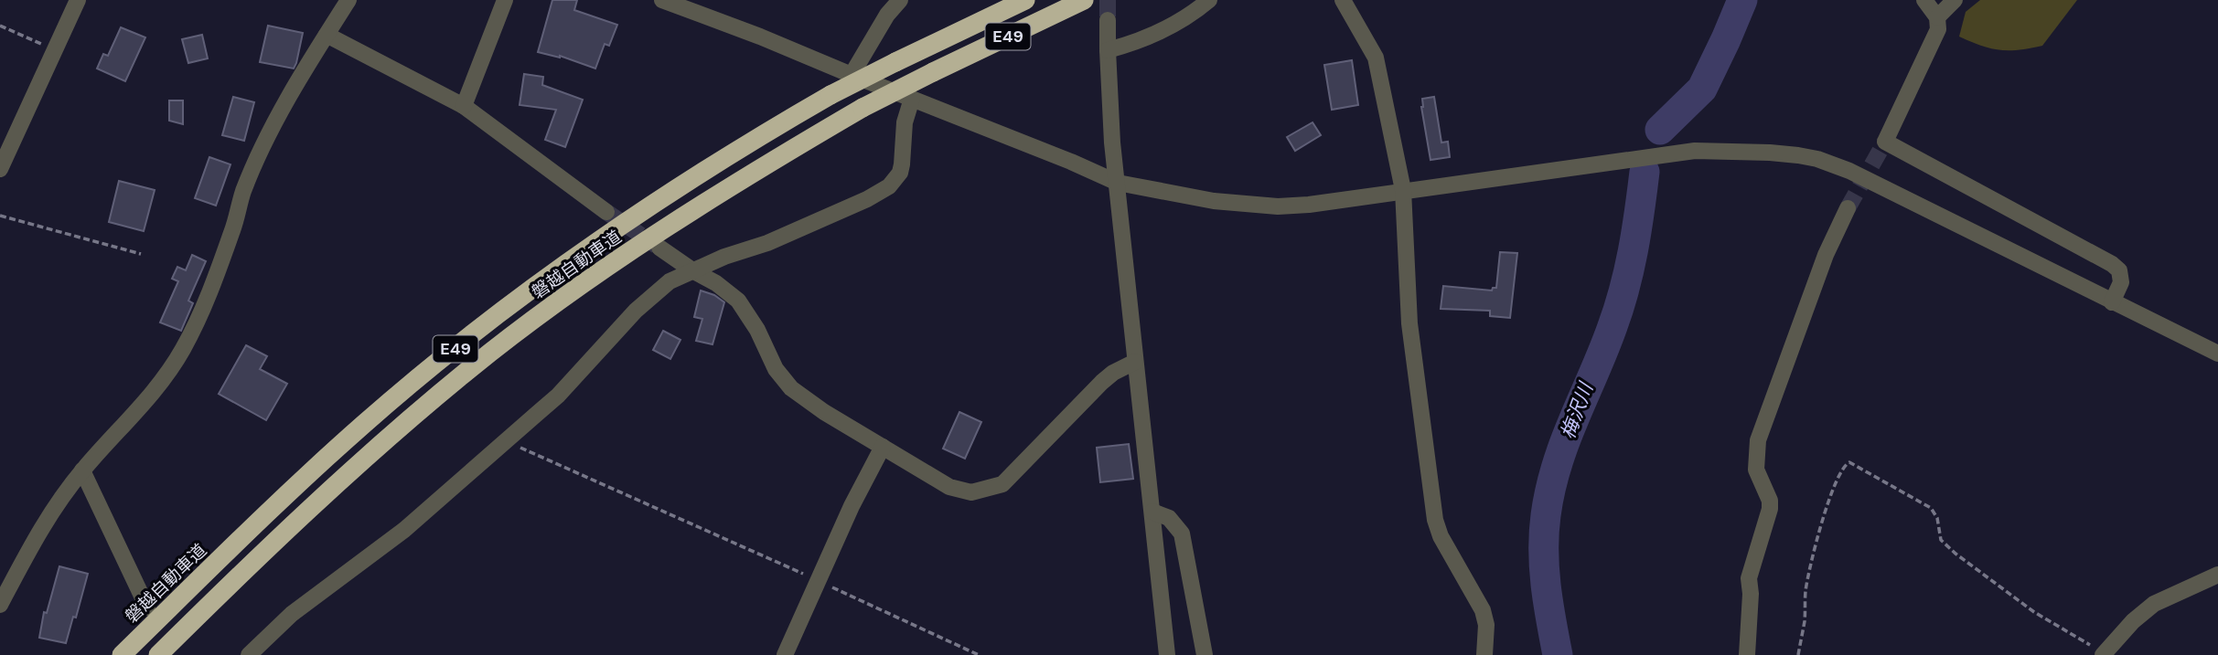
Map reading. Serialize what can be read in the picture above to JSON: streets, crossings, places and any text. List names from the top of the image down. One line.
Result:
{"streets":{"highway":["E49","磐越自動車道"]},"water":["梅沢川"]}
